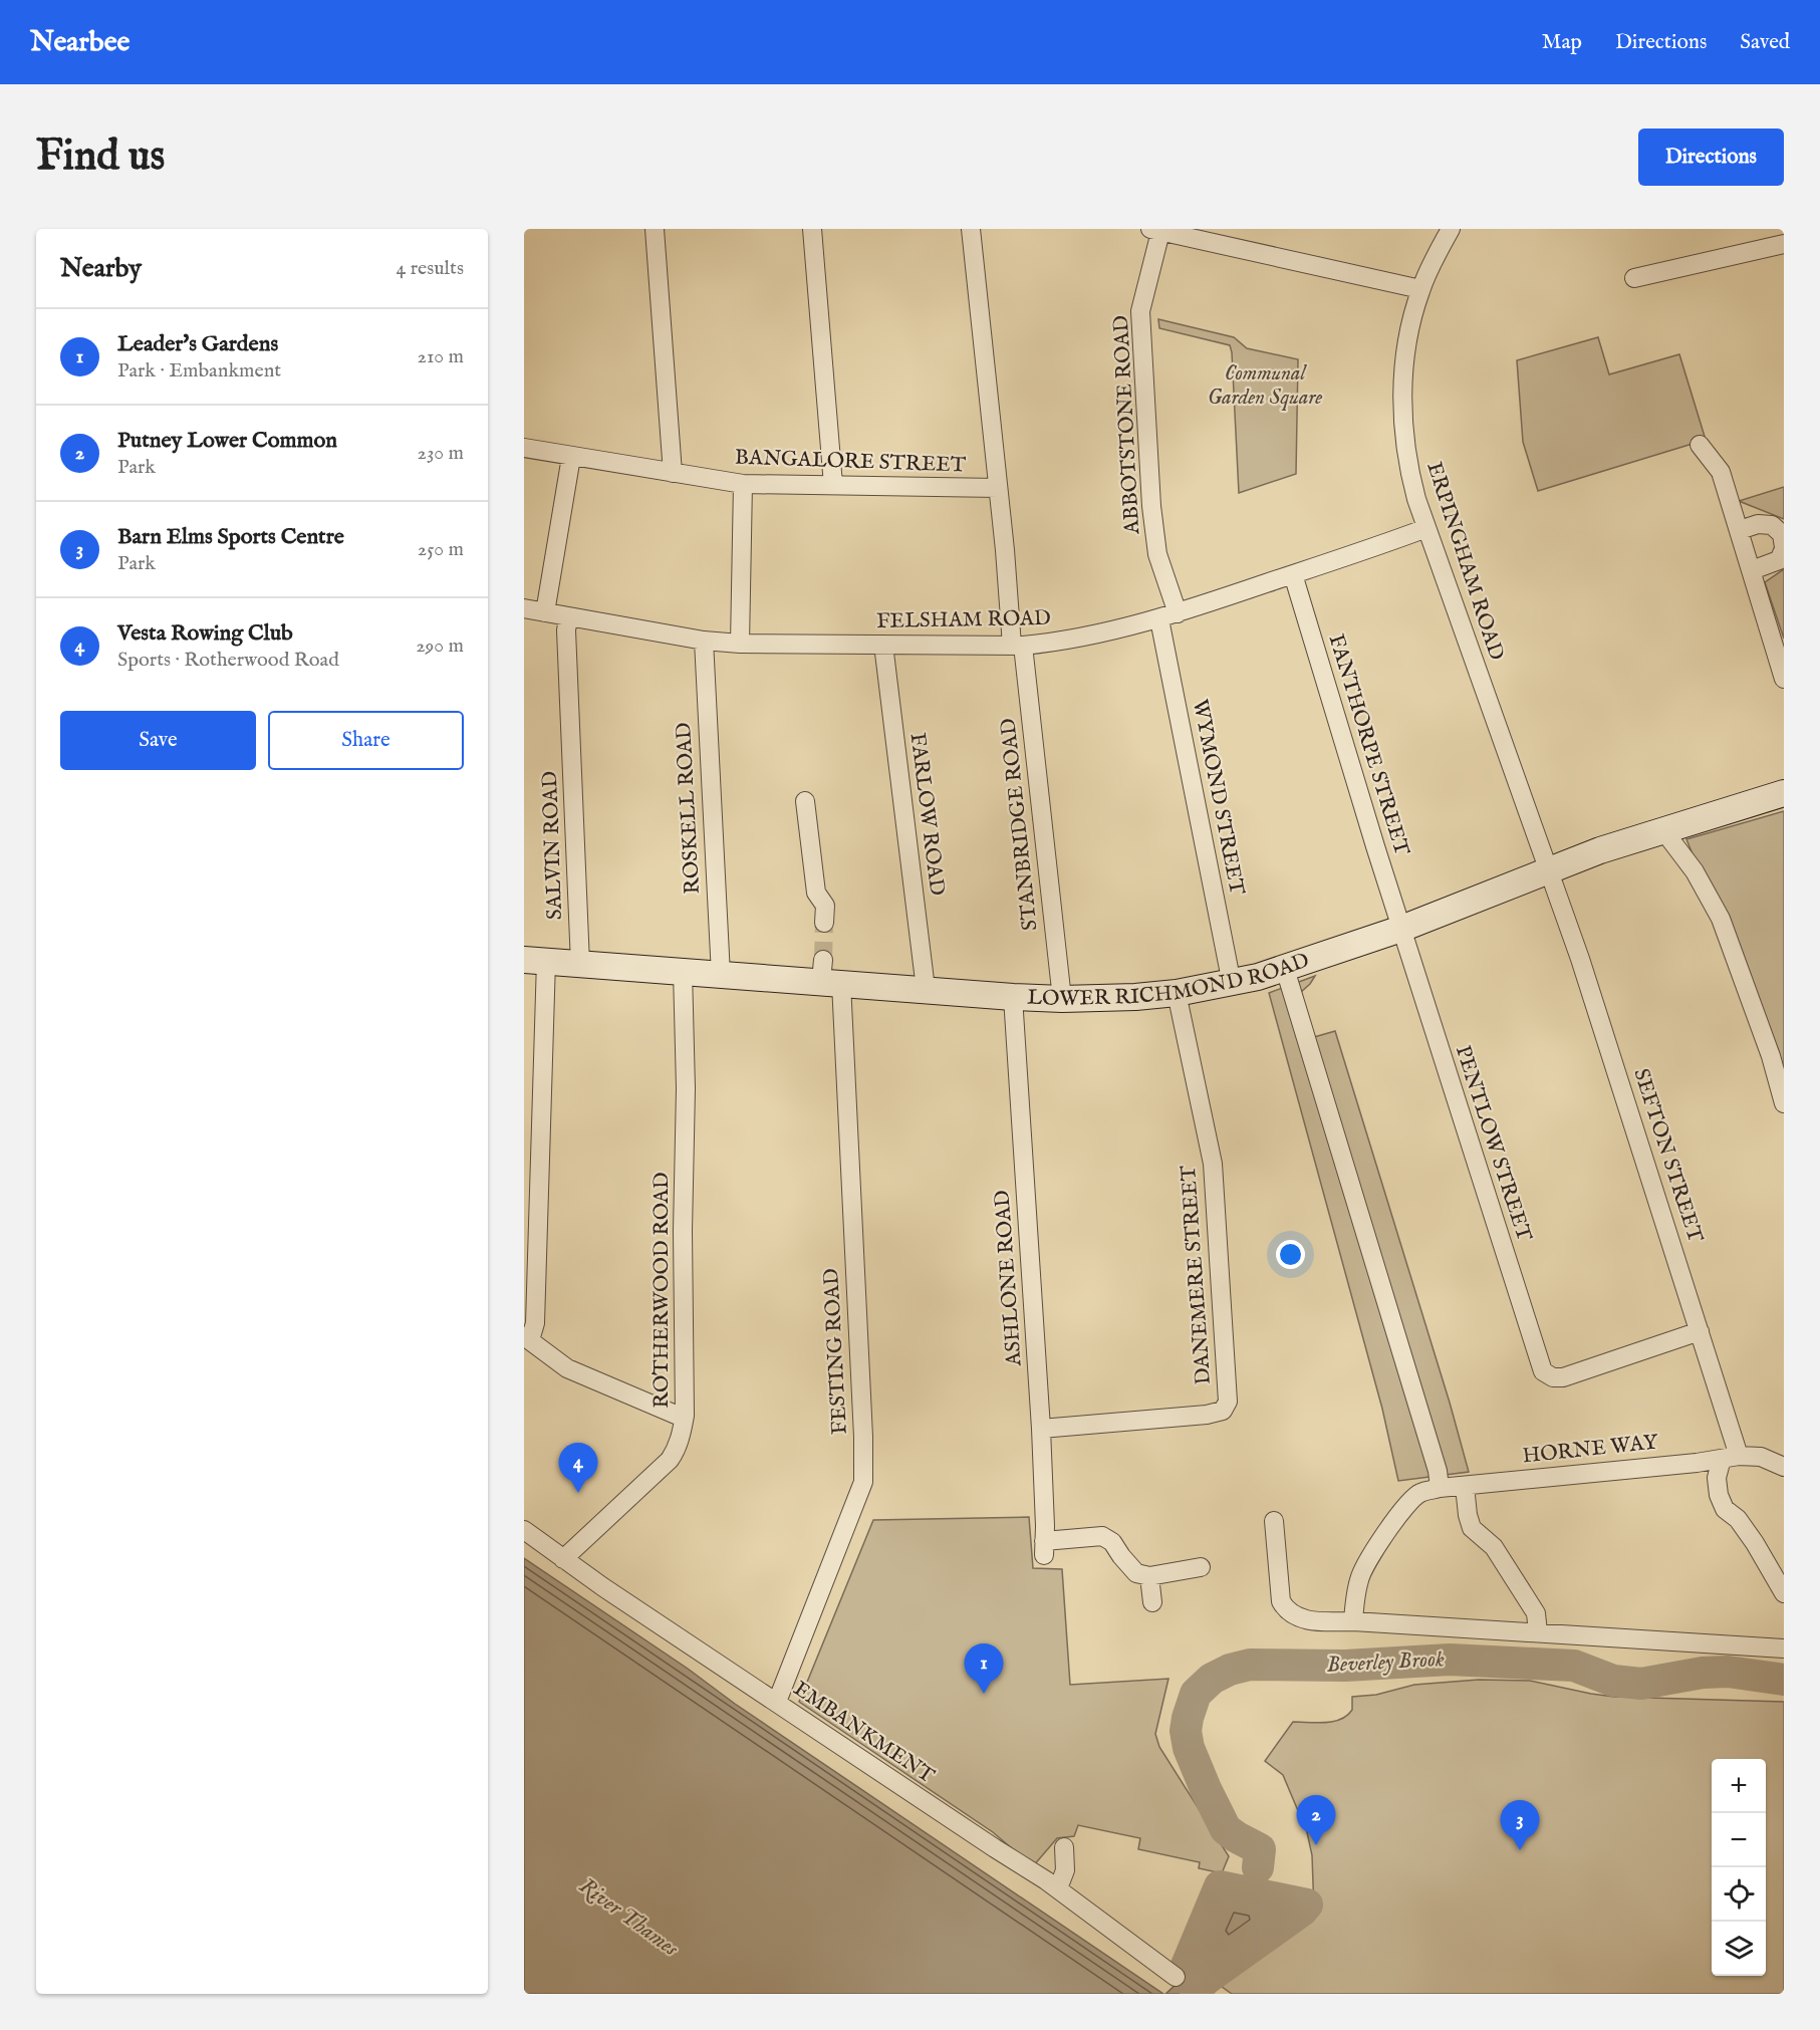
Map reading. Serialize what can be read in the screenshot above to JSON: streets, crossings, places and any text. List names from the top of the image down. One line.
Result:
{"streets":{"main road":["LOWER RICHMOND ROAD"],"street":["ABBOTSTONE ROAD","BANGALORE STREET","ERPINGHAM ROAD","FELSHAM ROAD","FANTHORPE STREET","WYMOND STREET","ROSKELL ROAD","FARLOW ROAD","STANBRIDGE ROAD","SALVIN ROAD","PENTLOW STREET","SEFTON STREET","DANEMERE STREET","ASHLONE ROAD","ROTHERWOOD ROAD","FESTING ROAD","HORNE WAY","EMBANKMENT"]},"crossings":[["ABBOTSTONE ROAD","FELSHAM ROAD"],["BANGALORE STREET","STANBRIDGE ROAD"],["ERPINGHAM ROAD","FELSHAM ROAD"],["ERPINGHAM ROAD","LOWER RICHMOND ROAD"],["ERPINGHAM ROAD","SEFTON STREET"],["FELSHAM ROAD","FANTHORPE STREET"],["FELSHAM ROAD","WYMOND STREET"],["FELSHAM ROAD","ROSKELL ROAD"],["FELSHAM ROAD","FARLOW ROAD"],["FELSHAM ROAD","STANBRIDGE ROAD"],["FELSHAM ROAD","SALVIN ROAD"],["FANTHORPE STREET","LOWER RICHMOND ROAD"],["FANTHORPE STREET","PENTLOW STREET"],["WYMOND STREET","LOWER RICHMOND ROAD"],["ROSKELL ROAD","LOWER RICHMOND ROAD"],["FARLOW ROAD","LOWER RICHMOND ROAD"],["STANBRIDGE ROAD","LOWER RICHMOND ROAD"],["SALVIN ROAD","LOWER RICHMOND ROAD"],["LOWER RICHMOND ROAD","PENTLOW STREET"],["LOWER RICHMOND ROAD","SEFTON STREET"],["LOWER RICHMOND ROAD","DANEMERE STREET"],["LOWER RICHMOND ROAD","ASHLONE ROAD"],["LOWER RICHMOND ROAD","ROTHERWOOD ROAD"],["LOWER RICHMOND ROAD","FESTING ROAD"],["PENTLOW STREET","SEFTON STREET"],["SEFTON STREET","HORNE WAY"],["DANEMERE STREET","ASHLONE ROAD"],["ROTHERWOOD ROAD","EMBANKMENT"],["FESTING ROAD","EMBANKMENT"]],"water":["Beverley Brook","River Thames"],"parks":["Communal Garden Square"],"page":{"header":"Nearbee","nav":["Map","Directions","Saved"],"buttons":["Directions",["Save","Share"]],"title":"Find us","heading":["Nearby","4 results"],"list":[{"mark":"1","name":"Leader's Gardens","note":"Park · Embankment","value":"210 m"},{"mark":"2","name":"Putney Lower Common","note":"Park","value":"230 m"},{"mark":"3","name":"Barn Elms Sports Centre","note":"Park","value":"250 m"},{"mark":"4","name":"Vesta Rowing Club","note":"Sports · Rotherwood Road","value":"290 m"}],"pins":["4","1","2","3"],"map_buttons":["+","−"]}}
